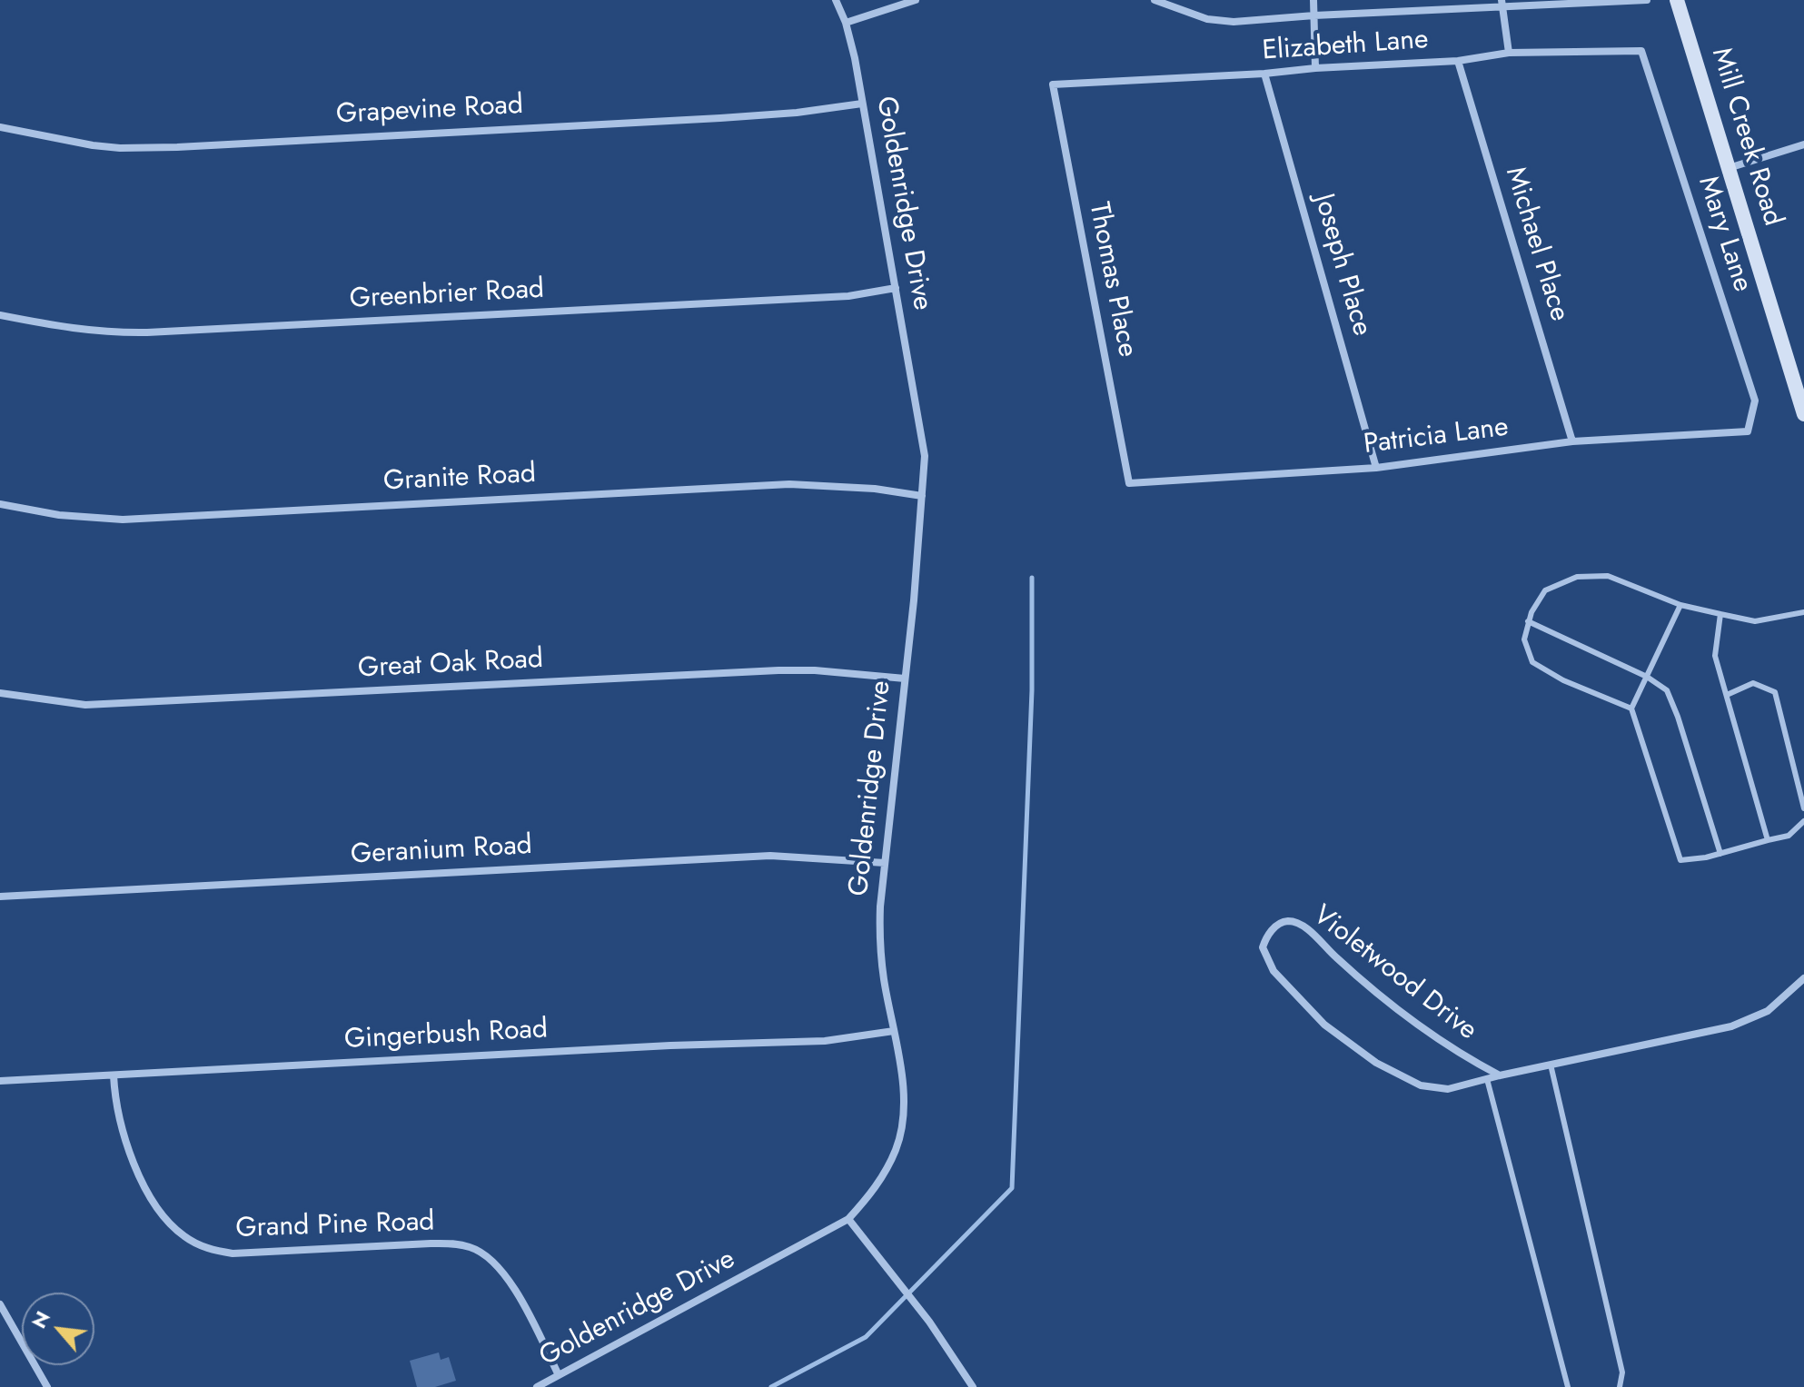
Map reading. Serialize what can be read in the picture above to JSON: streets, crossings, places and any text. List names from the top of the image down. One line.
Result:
{"streets":{"main road":["Mill Creek Road"],"street":["Elizabeth Lane","Grapevine Road","Goldenridge Drive","Mary Lane","Michael Place","Joseph Place","Thomas Place","Greenbrier Road","Patricia Lane","Granite Road","Great Oak Road","Geranium Road","Violetwood Drive","Gingerbush Road","Grand Pine Road"]},"crossings":[["Elizabeth Lane","Mary Lane"],["Elizabeth Lane","Michael Place"],["Elizabeth Lane","Joseph Place"],["Elizabeth Lane","Thomas Place"],["Grapevine Road","Goldenridge Drive"],["Goldenridge Drive","Greenbrier Road"],["Goldenridge Drive","Granite Road"],["Goldenridge Drive","Great Oak Road"],["Goldenridge Drive","Geranium Road"],["Goldenridge Drive","Gingerbush Road"],["Goldenridge Drive","Grand Pine Road"],["Mary Lane","Patricia Lane"],["Michael Place","Patricia Lane"],["Joseph Place","Patricia Lane"],["Thomas Place","Patricia Lane"],["Gingerbush Road","Grand Pine Road"]],"north":"top left"}
